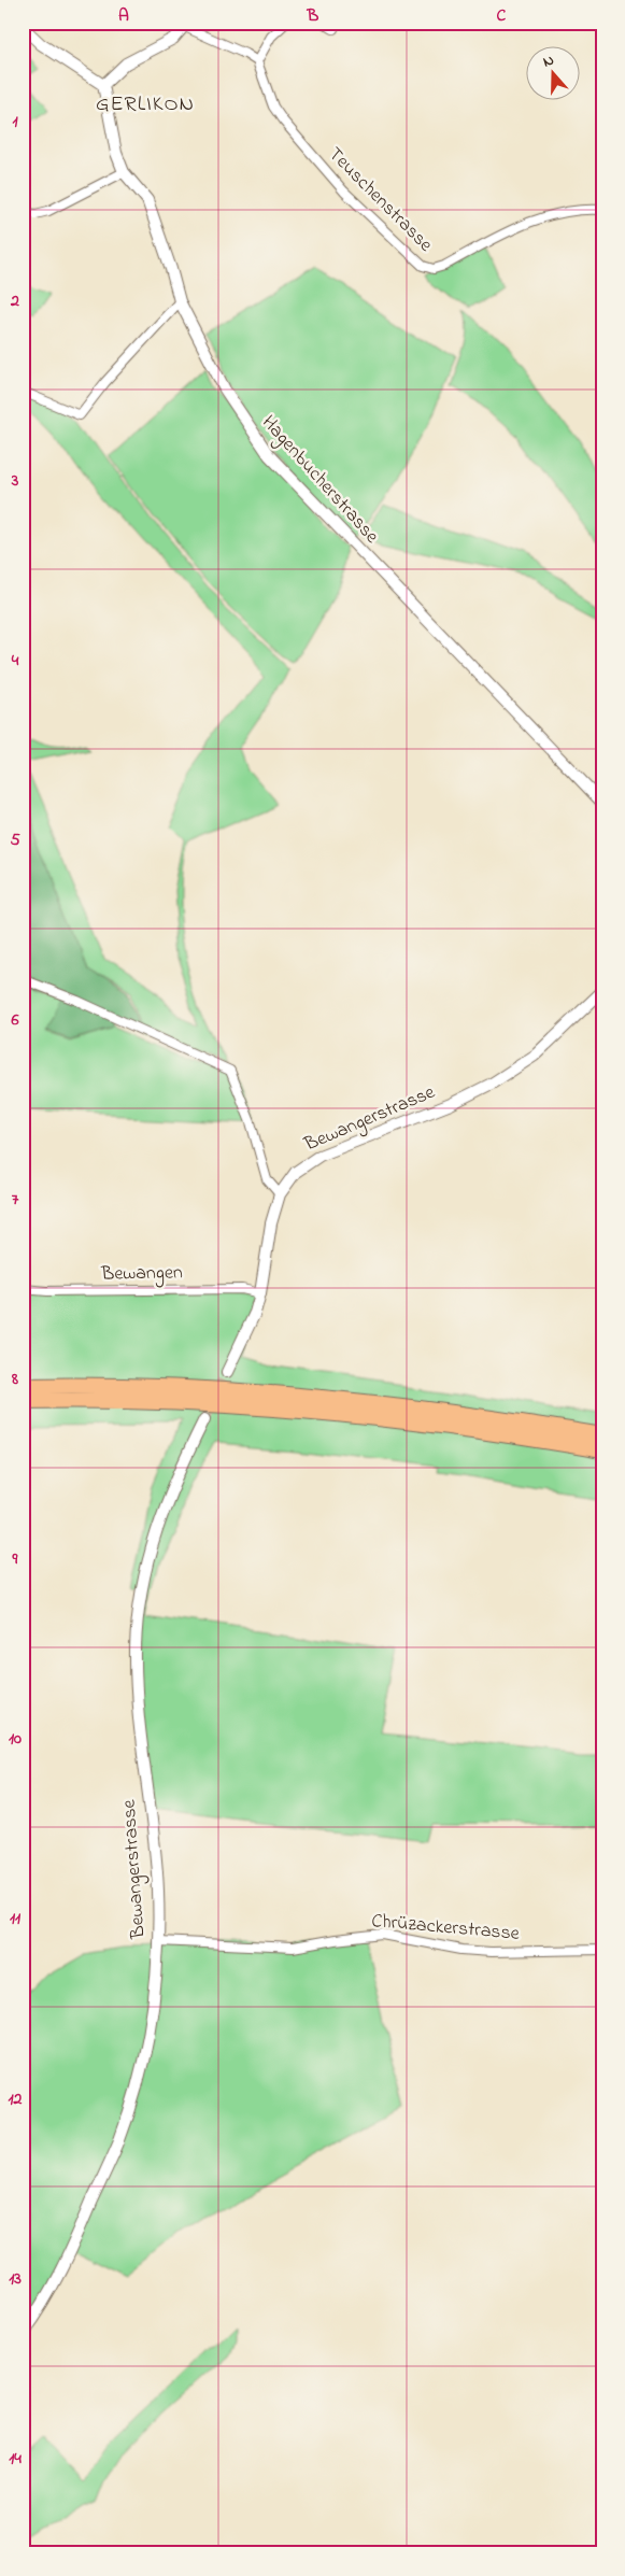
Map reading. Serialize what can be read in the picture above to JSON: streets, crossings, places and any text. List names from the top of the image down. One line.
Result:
{"streets":{"street":["Teuschenstrasse","Hagenbucherstrasse","Bewangerstrasse","Bewangen","Chrüzackerstrasse"]},"crossings":[["Bewangerstrasse","Bewangen"],["Bewangerstrasse","Chrüzackerstrasse"]],"districts":["GERLIKON"],"north":"top","grid":{"columns":["A","B","C"],"rows":["1","2","3","4","5","6","7","8","9","10","11","12","13","14"]}}
